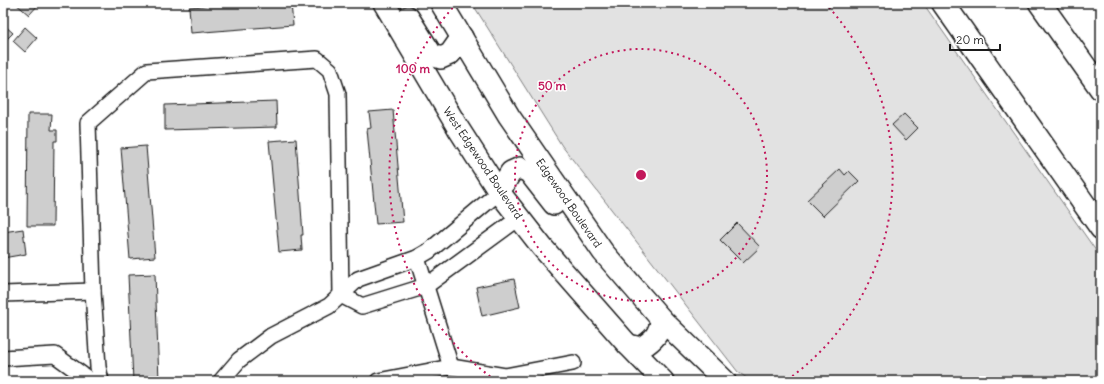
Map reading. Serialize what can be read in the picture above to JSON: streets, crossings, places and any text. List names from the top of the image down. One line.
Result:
{"streets":{"street":["West Edgewood Boulevard","Edgewood Boulevard"]},"scale_bar":"20 m","rings":["100 m","50 m"]}
